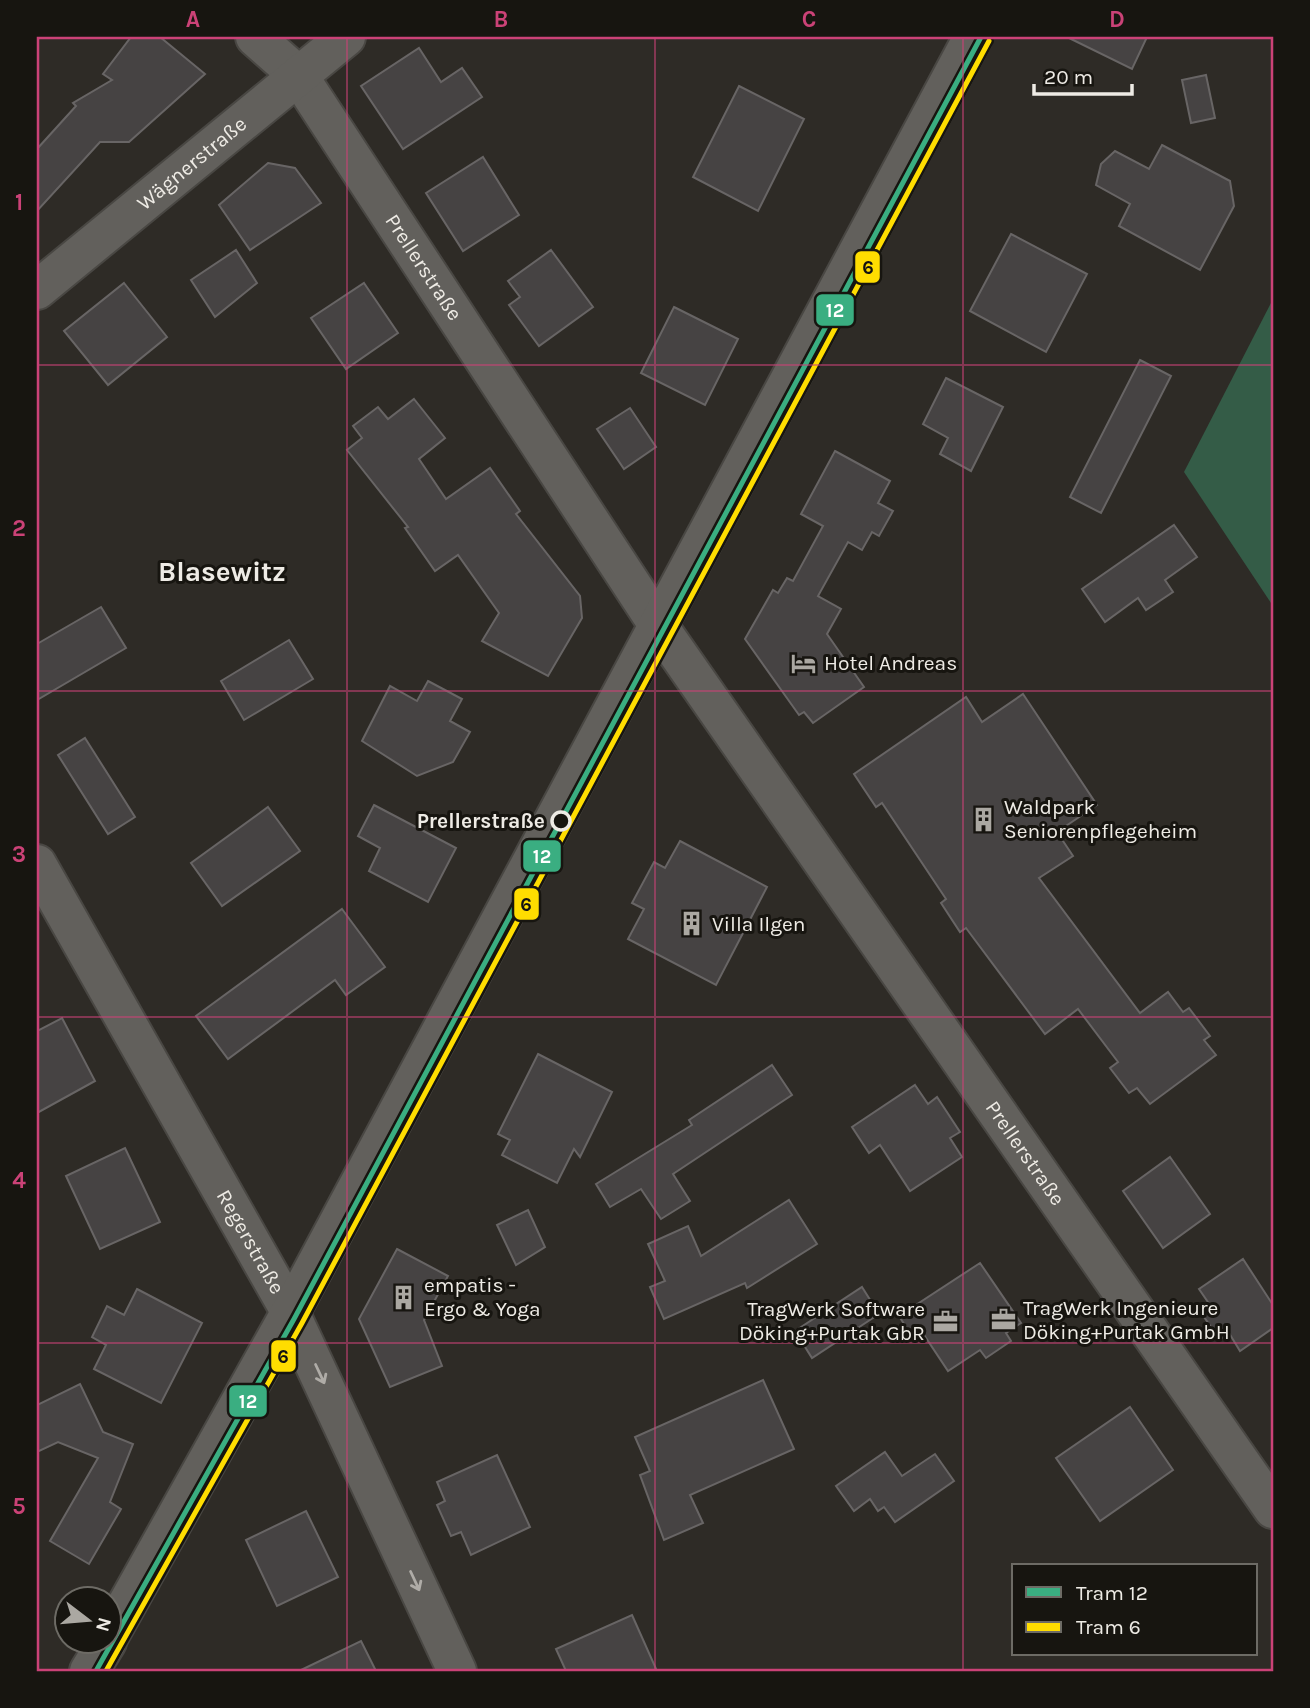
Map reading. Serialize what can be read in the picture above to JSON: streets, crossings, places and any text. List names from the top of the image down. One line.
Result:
{"streets":{"street":["Wägnerstraße","Prellerstraße","Regerstraße"]},"crossings":[["Wägnerstraße","Prellerstraße"]],"one_way":["Regerstraße"],"districts":["Blasewitz"],"places":{"hotel":["Hotel Andreas"],"building":["Waldpark Seniorenpflegeheim","Villa Ilgen","empatis - Ergo & Yoga"],"other":["Prellerstraße"],"office":["TragWerk Ingenieure Döking+Purtak GmbH","TragWerk Software Döking+Purtak GbR"]},"lines":["tram line 12","tram line 6"],"legend":["Tram 12","Tram 6"],"scale_bar":"20 m","north":"right","grid":{"columns":["A","B","C","D"],"rows":["1","2","3","4","5"]}}
